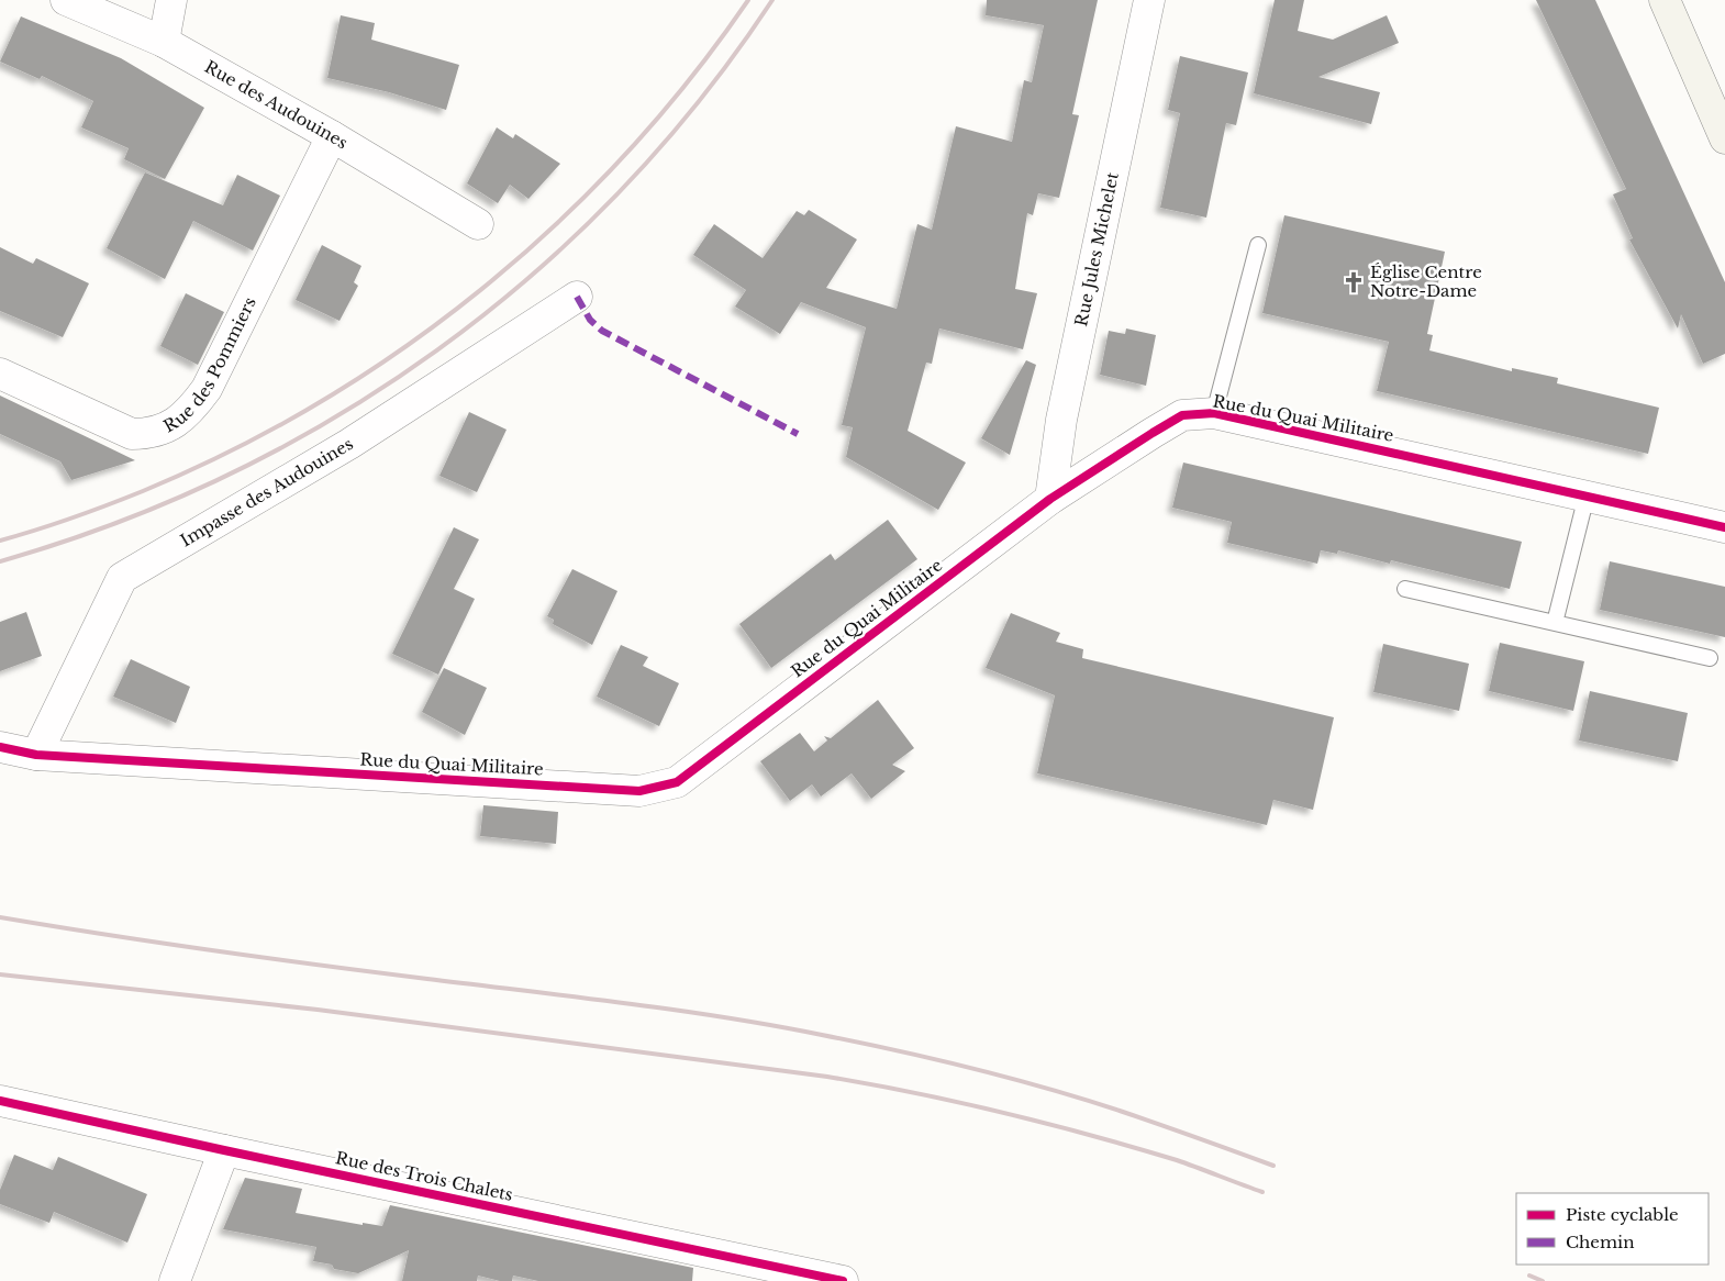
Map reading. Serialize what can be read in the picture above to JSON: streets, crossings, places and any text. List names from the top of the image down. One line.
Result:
{"streets":{"street":["Rue des Audouines","Rue Jules Michelet","Rue des Pommiers","Rue du Quai Militaire","Impasse des Audouines","Rue des Trois Chalets"]},"crossings":[["Rue des Audouines","Rue des Pommiers"],["Rue Jules Michelet","Rue du Quai Militaire"],["Rue du Quai Militaire","Impasse des Audouines"]],"places":{"church":["Église Centre Notre-Dame"]},"legend":["Piste cyclable","Chemin"]}
